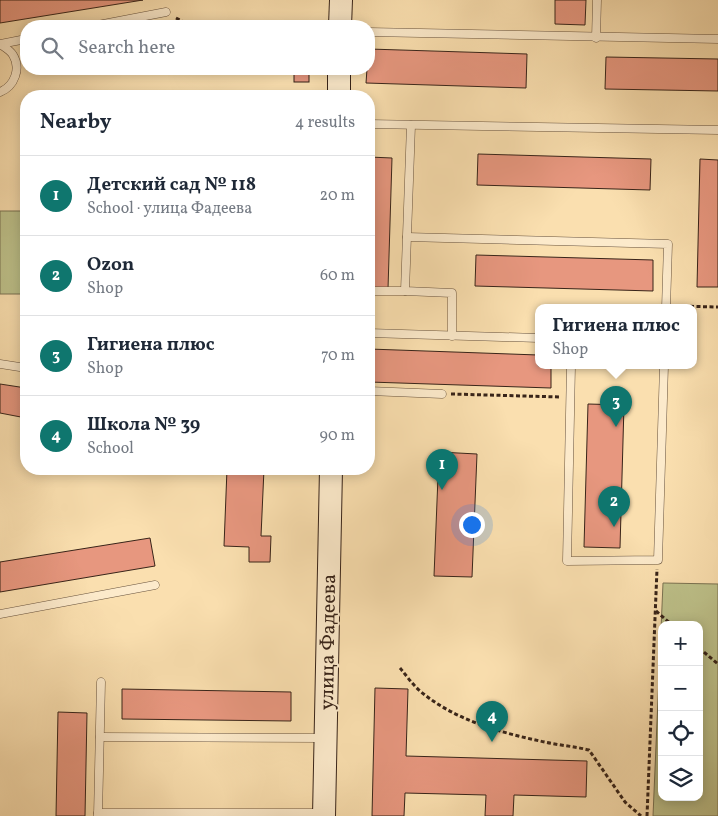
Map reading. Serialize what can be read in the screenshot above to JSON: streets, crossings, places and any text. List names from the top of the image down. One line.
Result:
{"streets":{"street":["улица Фадеева"]},"page":{"search":"Search here","heading":["Nearby","4 results"],"list":[{"mark":"1","name":"Детский сад № 118","note":"School · улица Фадеева","value":"20 m"},{"mark":"2","name":"Ozon","note":"Shop","value":"60 m"},{"mark":"3","name":"Гигиена плюс","note":"Shop","value":"70 m"},{"mark":"4","name":"Школа № 39","note":"School","value":"90 m"}],"popup":["Гигиена плюс","Shop"],"pins":["3","1","2","4"],"map_buttons":["+","−"]}}
